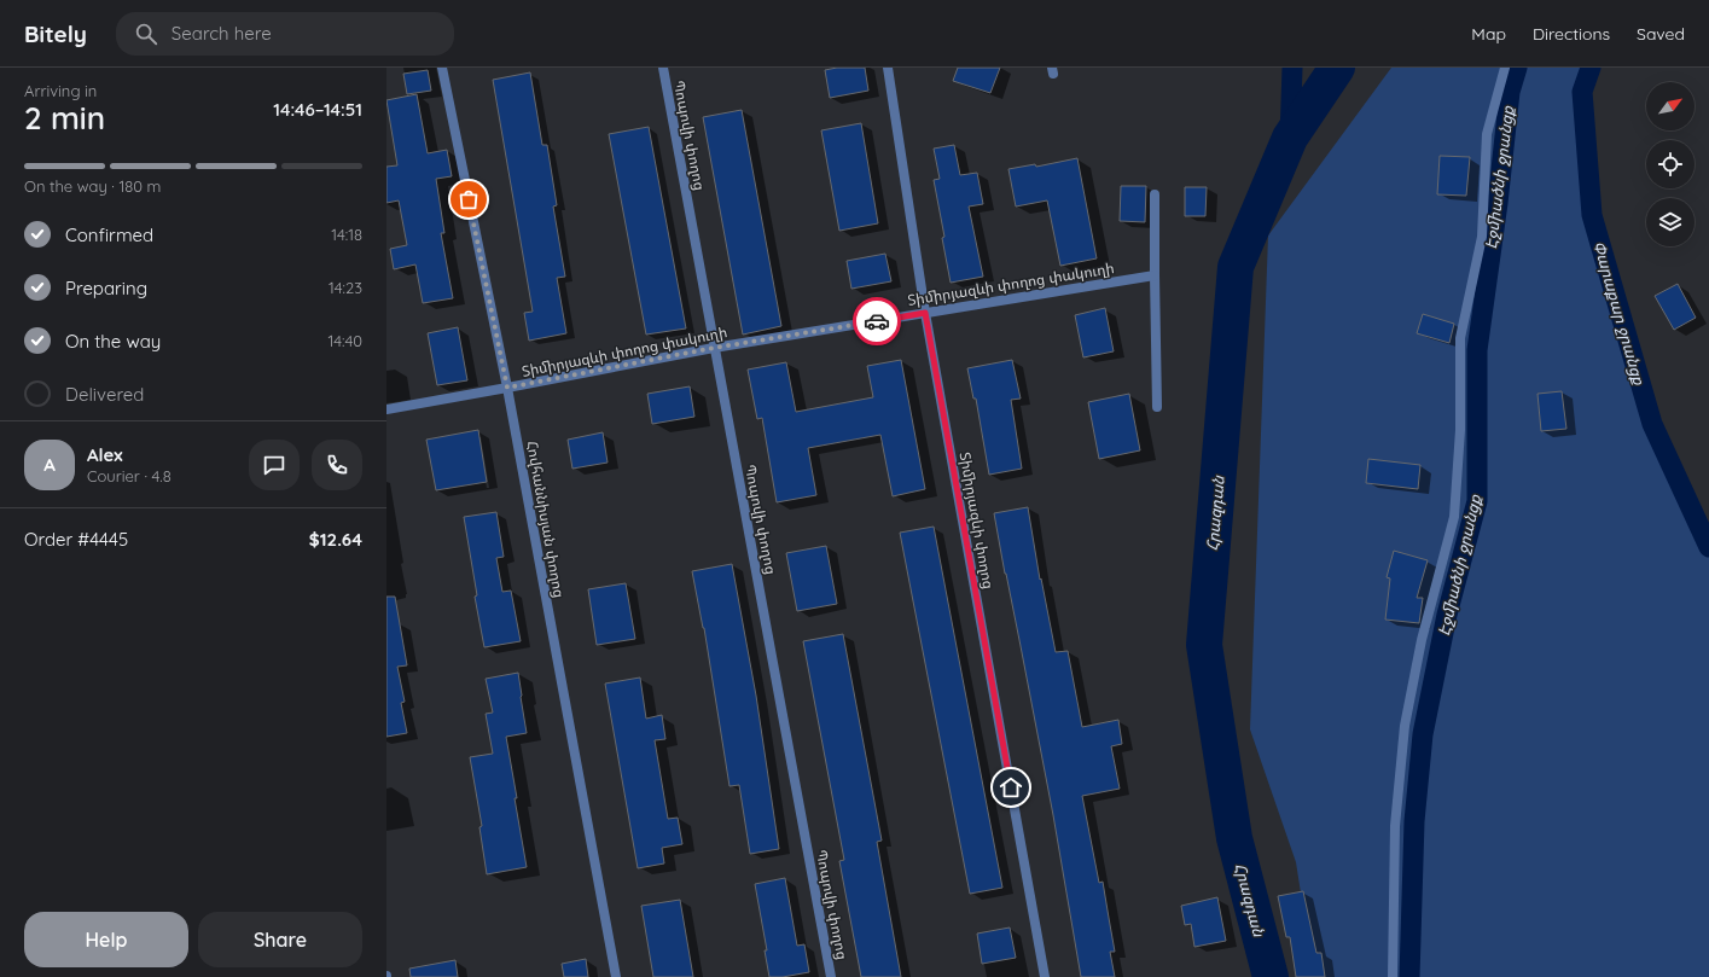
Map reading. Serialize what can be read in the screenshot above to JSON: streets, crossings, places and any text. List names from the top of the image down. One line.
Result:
{"streets":{"street":["Պոպովի փողոց","Տիմիրյազևի փողոց փակուղի","Հովհաննիսյան փողոց","Տիմիրյազևի փողոց"]},"crossings":[["Պոպովի փողոց","Տիմիրյազևի փողոց փակուղի"],["Տիմիրյազևի փողոց փակուղի","Հովհաննիսյան փողոց"],["Տիմիրյազևի փողոց փակուղի","Տիմիրյազևի փողոց"]],"water":["Էջմիածնի ջրանցք","Փարաքար ջրանցք","Հրազդան"],"north":"top right","page":{"header":"Bitely","search":"Search here","nav":["Map","Directions","Saved"],"heading":["2 min","Arriving in","14:46–14:51"],"panel":["Alex","Courier · 4.8","Order #4445","$12.64"],"bar":"On the way · 180 m","list":[["Confirmed","14:18"],["Preparing","14:23"],["On the way","14:40"],"Delivered"],"round":"A","buttons":["Help","Share"]}}
